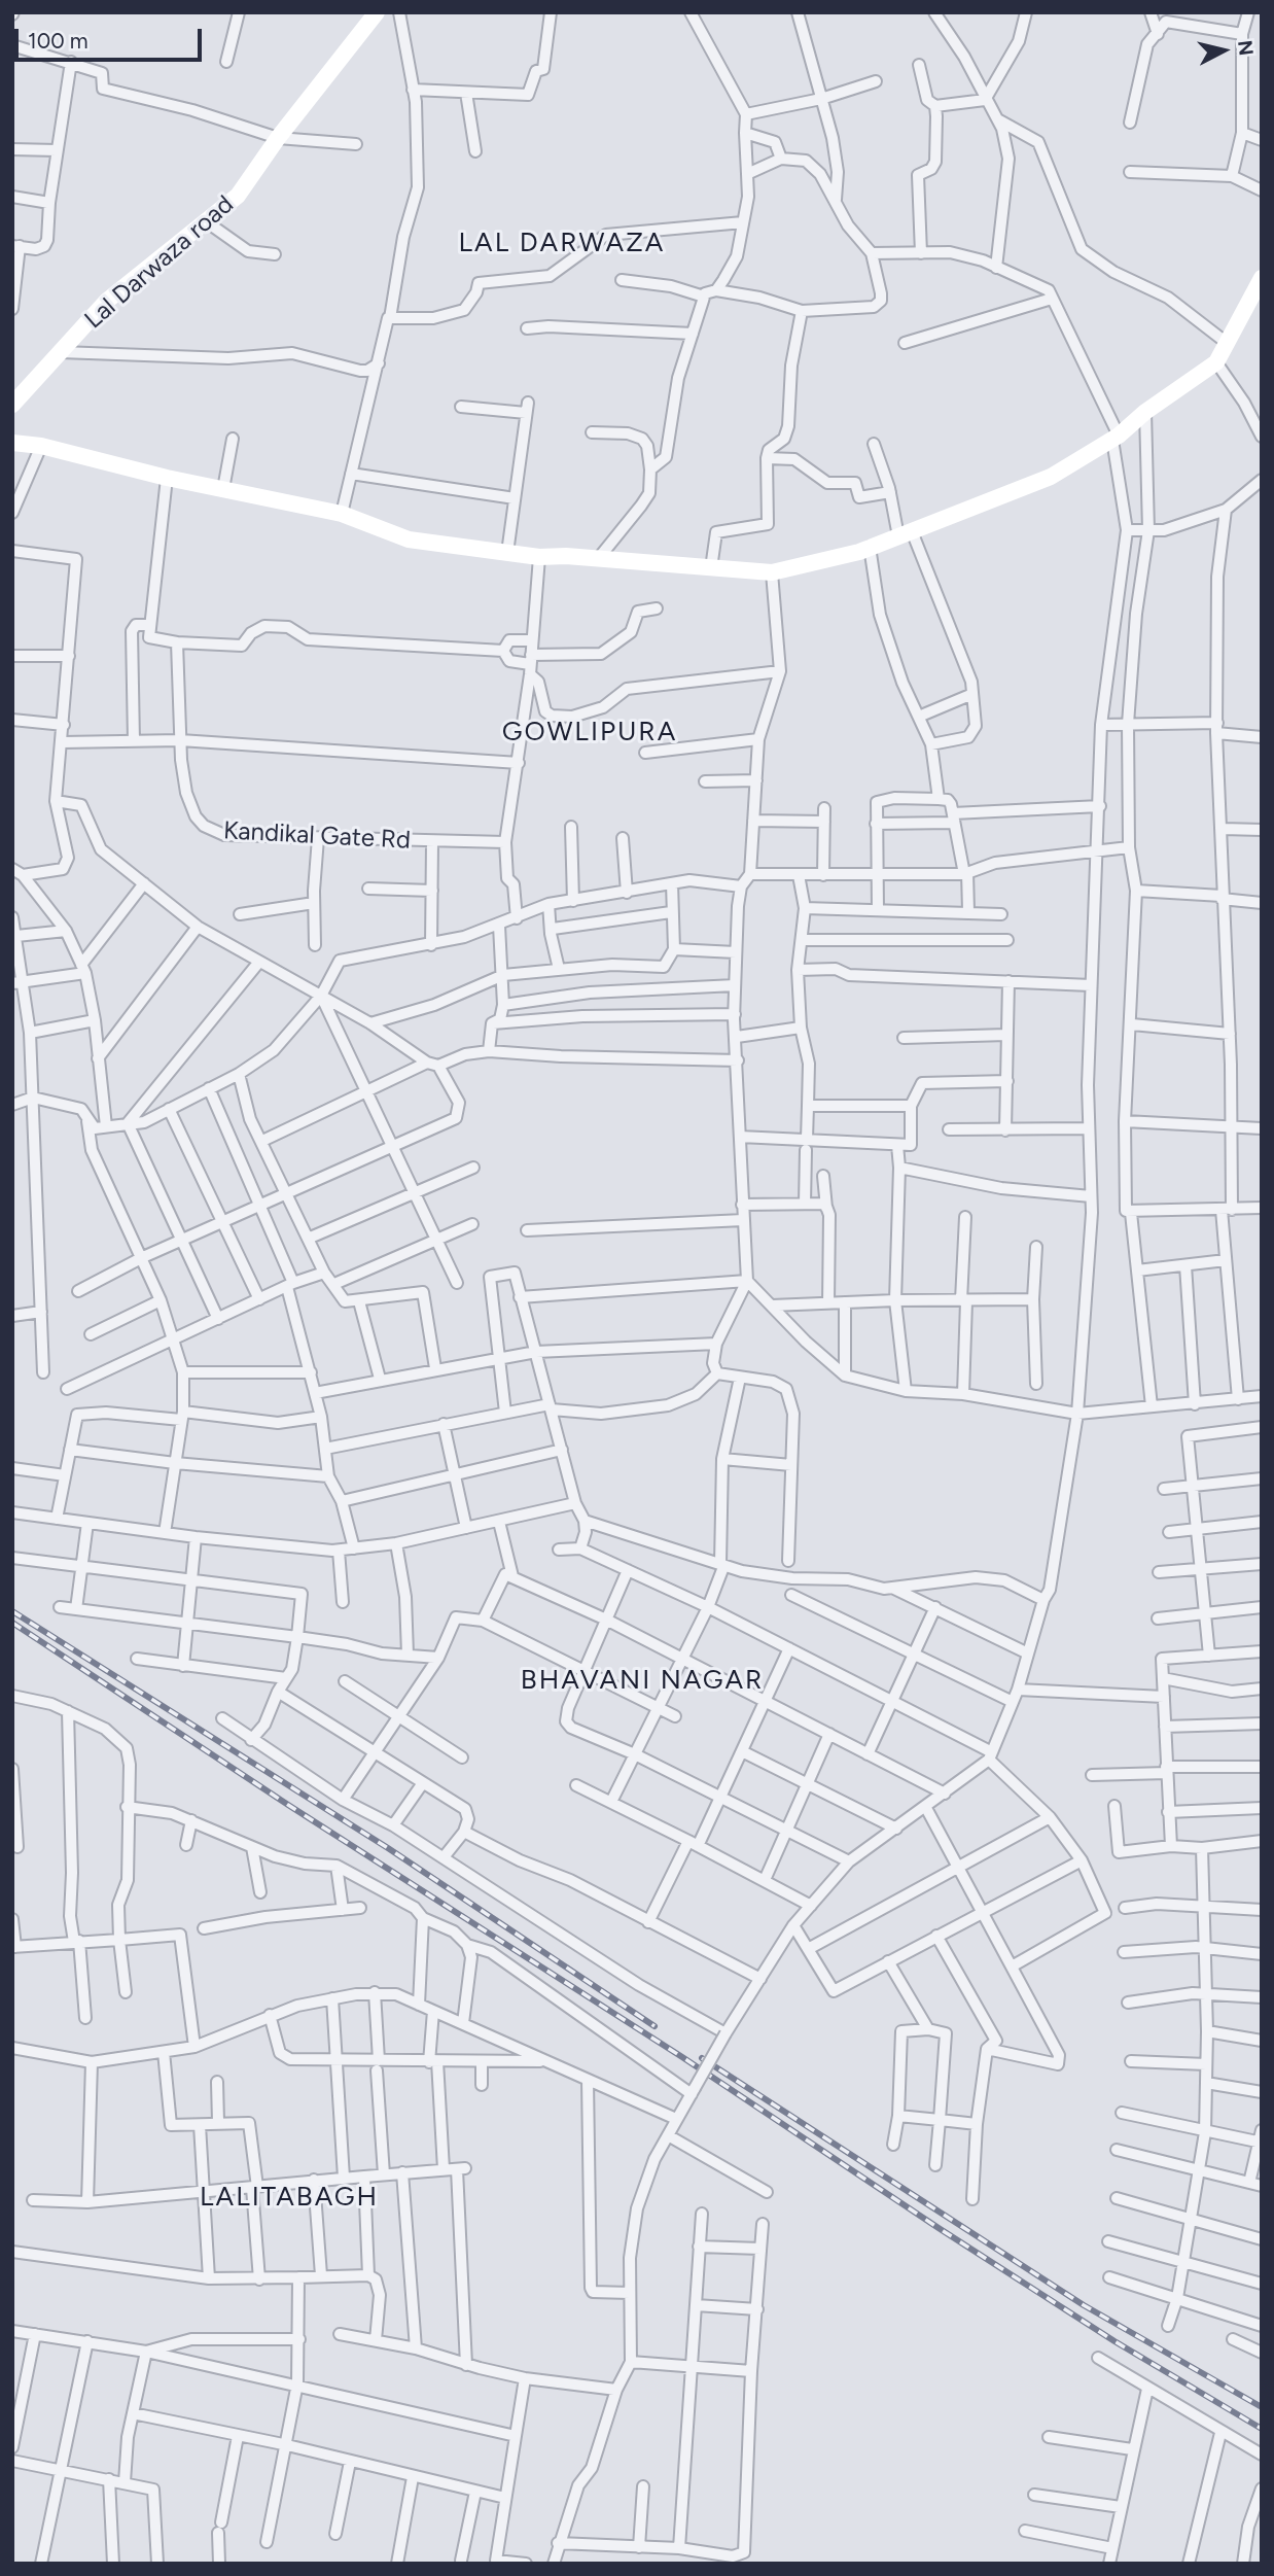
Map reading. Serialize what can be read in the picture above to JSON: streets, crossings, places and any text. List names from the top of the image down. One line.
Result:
{"streets":{"street":["Lal Darwaza road","Kandikal Gate Rd"]},"districts":["LAL DARWAZA","GOWLIPURA","BHAVANI NAGAR","LALITABAGH"],"scale_bar":"100 m","north":"right"}
